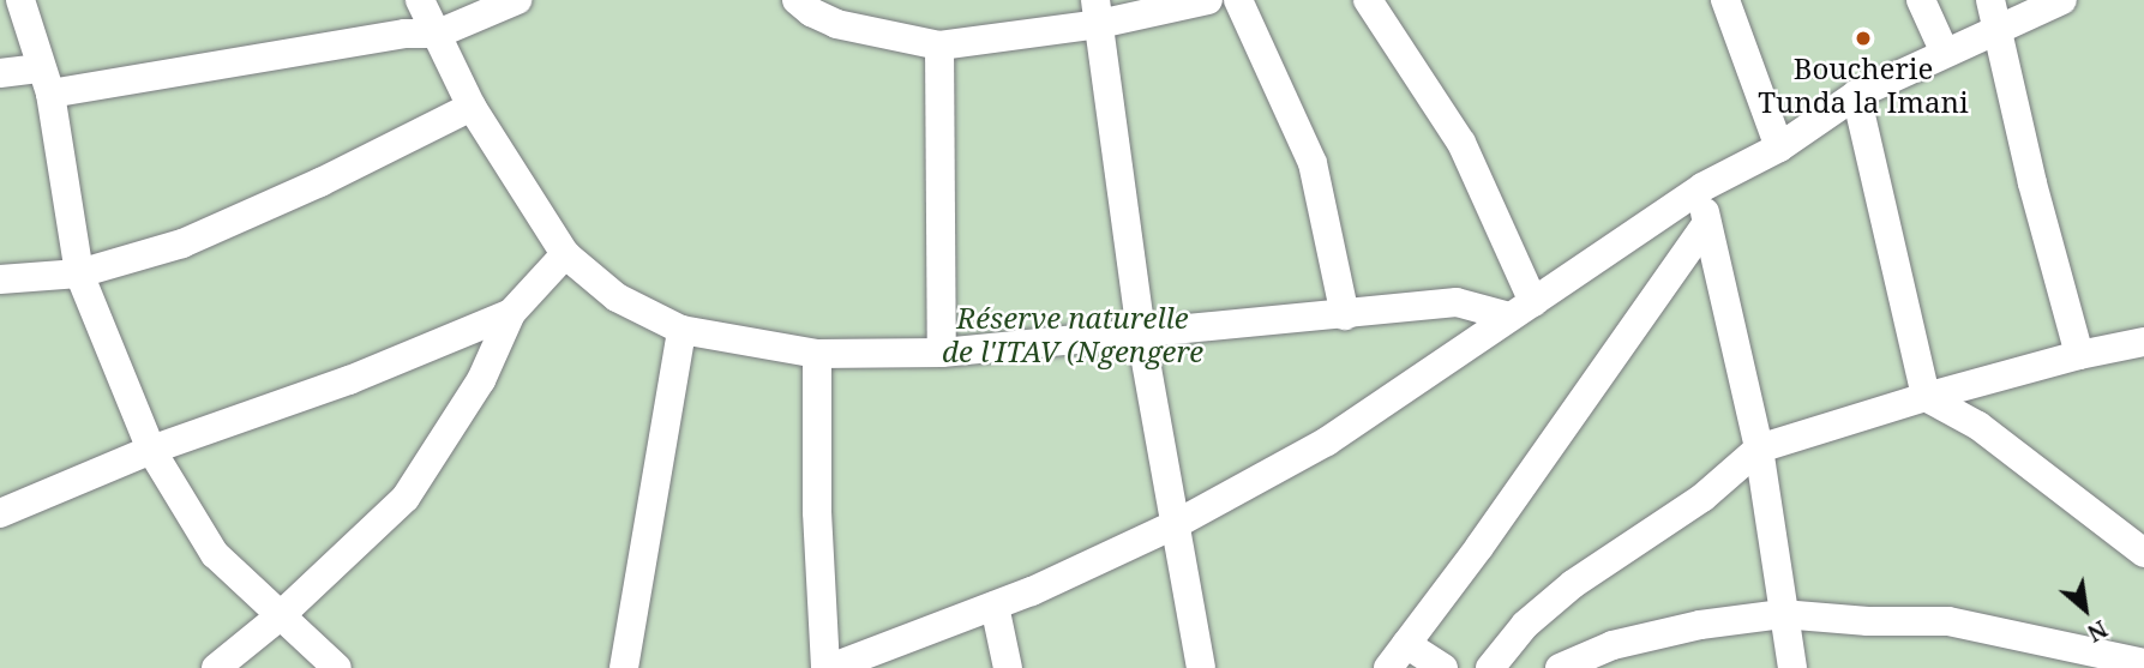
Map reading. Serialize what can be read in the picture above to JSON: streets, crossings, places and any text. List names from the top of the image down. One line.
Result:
{"parks":["Réserve naturelle de l'ITAV (Ngengere"],"places":["Boucherie Tunda la Imani"],"north":"bottom right"}
